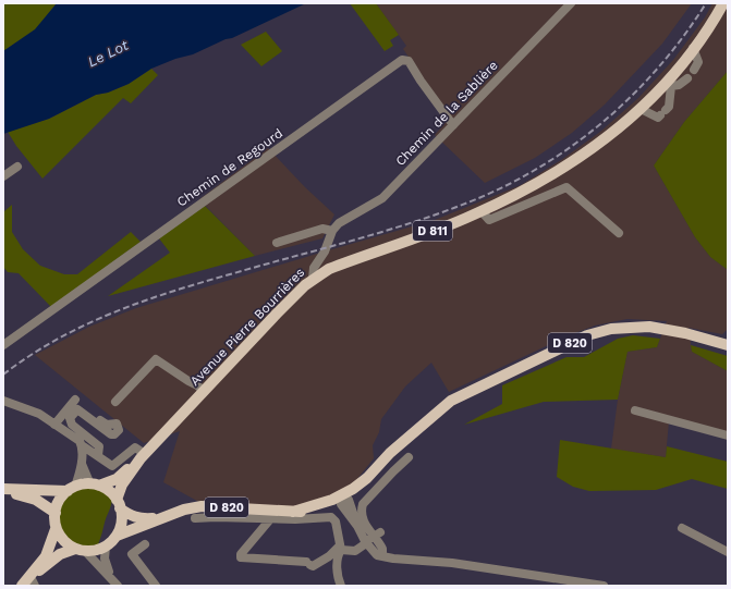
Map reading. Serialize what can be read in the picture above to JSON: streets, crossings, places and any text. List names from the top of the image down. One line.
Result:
{"streets":{"main road":["D 811","Avenue Pierre Bourrières","D 820"],"street":["Chemin de la Sablière","Chemin de Regourd"]},"crossings":[["Chemin de la Sablière","Chemin de Regourd"],["Avenue Pierre Bourrières","D 820"]],"water":["Le Lot"]}
